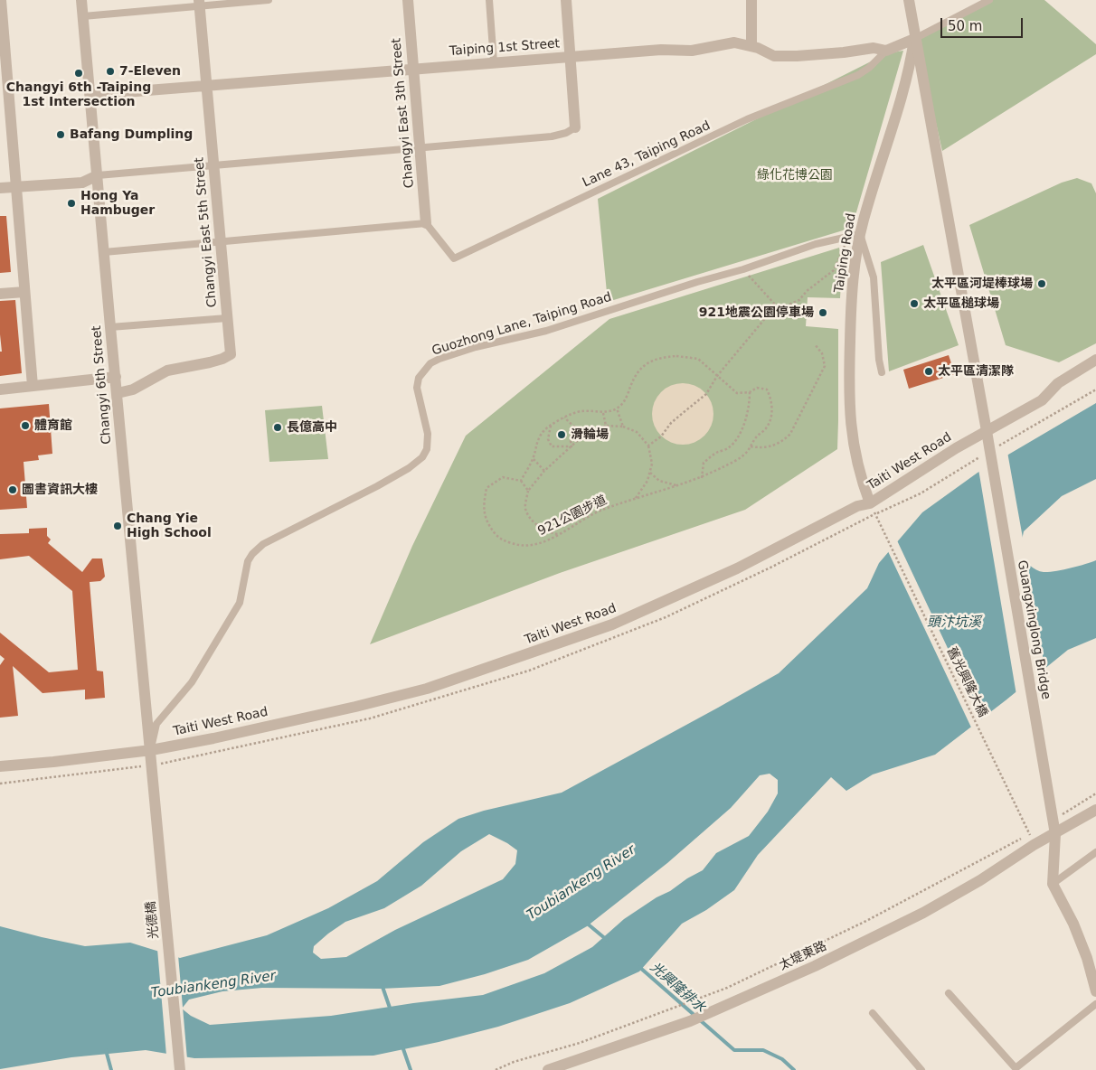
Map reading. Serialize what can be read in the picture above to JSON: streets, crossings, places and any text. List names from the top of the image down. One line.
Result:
{"streets":{"street":["Taiping 1st Street","Changyi East 3th Street","Changyi East 5th Street","Taiping Road","Changyi 6th Street","Taiti West Road","Guangxinglong Bridge","光德橋","太堤東路"],"lane":["Lane 43, Taiping Road","Guozhong Lane, Taiping Road"],"path":["921公園步道","舊光興隆大橋"]},"crossings":[["Taiping 1st Street","Changyi East 3th Street"],["Taiping 1st Street","Lane 43, Taiping Road"],["Taiping 1st Street","Changyi East 5th Street"],["Taiping 1st Street","Taiping Road"],["Taiping 1st Street","Changyi 6th Street"],["Changyi East 3th Street","Lane 43, Taiping Road"],["Changyi East 5th Street","Changyi 6th Street"],["Taiping Road","Guozhong Lane, Taiping Road"],["Taiping Road","Taiti West Road"],["Taiping Road","Guangxinglong Bridge"],["Taiping Road","舊光興隆大橋"],["Guozhong Lane, Taiping Road","Changyi 6th Street"],["Guozhong Lane, Taiping Road","Taiti West Road"],["Changyi 6th Street","Taiti West Road"],["Changyi 6th Street","光德橋"],["Taiti West Road","Guangxinglong Bridge"],["Taiti West Road","舊光興隆大橋"],["Guangxinglong Bridge","太堤東路"],["舊光興隆大橋","太堤東路"]],"water":["頭汴坑溪","Toubiankeng River","光興隆排水"],"parks":["綠化花博公園"],"places":["7-Eleven","Changyi 6th -Taiping 1st Intersection","Bafang Dumpling","Hong Ya Hambuger","太平區河堤棒球場","太平區槌球場","921地震公園停車場","太平區清潔隊","體育館","長億高中","滑輪場","圖書資訊大樓","Chang Yie High School"],"scale_bar":"50 m"}
